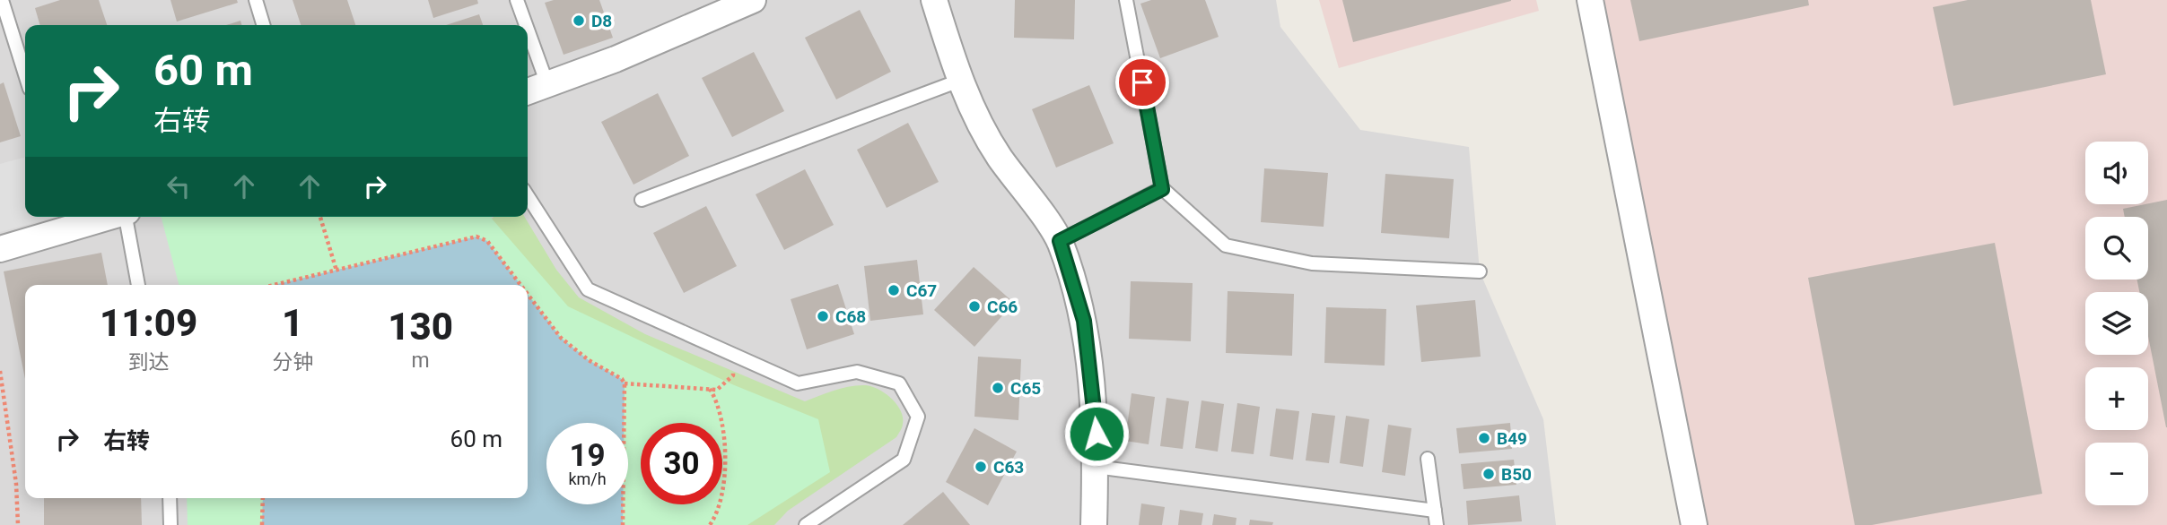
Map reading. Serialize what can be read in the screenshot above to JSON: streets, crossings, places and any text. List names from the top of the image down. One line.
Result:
{"places":["D8","C67","C66","C68","C65","B49","C63","B50"],"page":{"turn":["60 m","右转"],"map_buttons":["+","−"],"eta":["11:09","到达","1","分钟","130","m"],"list":[{"name":"右转","value":"60 m"}],"speed":"19 km/h","limit":"30"}}
